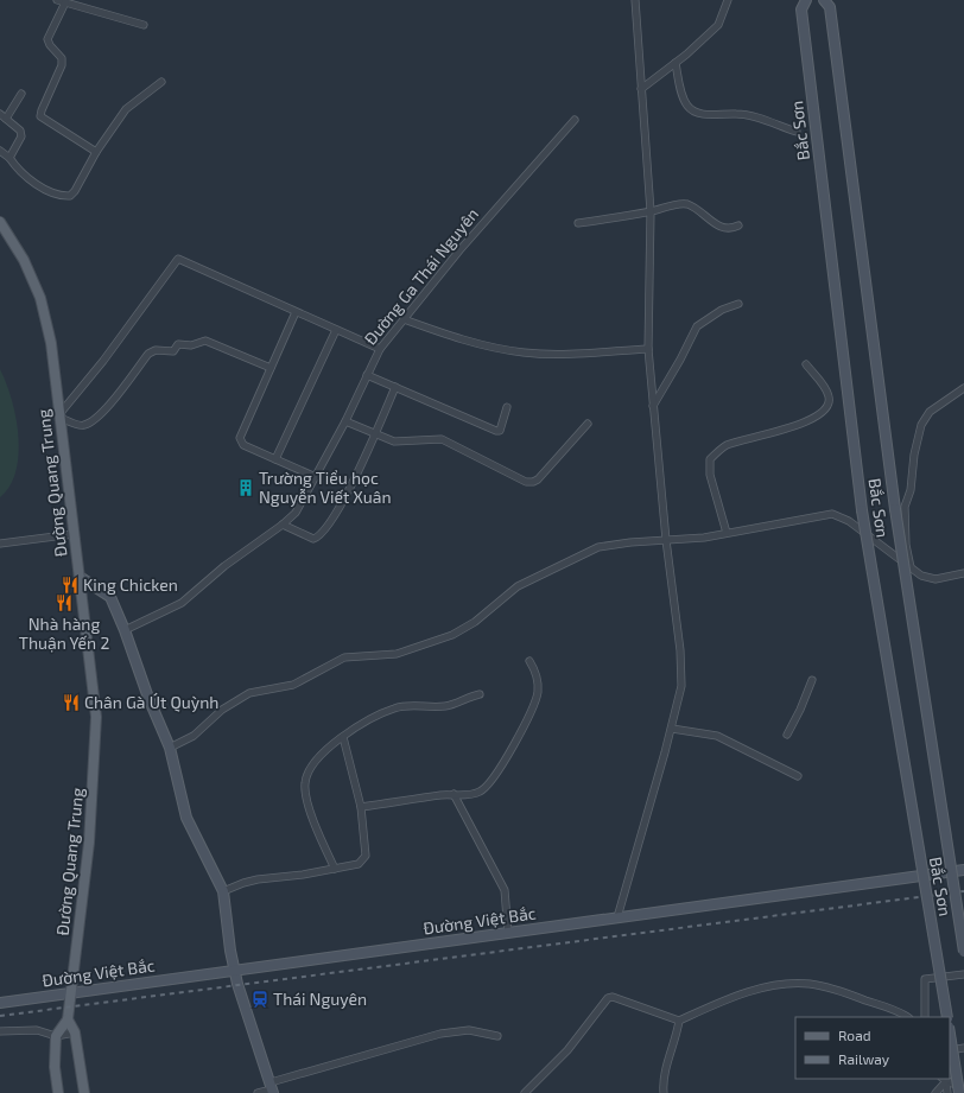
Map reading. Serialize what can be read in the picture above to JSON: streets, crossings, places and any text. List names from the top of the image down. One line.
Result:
{"streets":{"main road":["Bắc Sơn","Đường Quang Trung","Đường Việt Bắc"],"street":["Đường Ga Thái Nguyên"]},"crossings":[["Đường Quang Trung","Đường Việt Bắc"]],"places":{"building":["Trường Tiểu học Nguyễn Viết Xuân"],"restaurant":["King Chicken","Nhà hàng Thuận Yến 2","Chân Gà Út Quỳnh"],"station":["Thái Nguyên"]},"legend":["Road","Railway"]}
